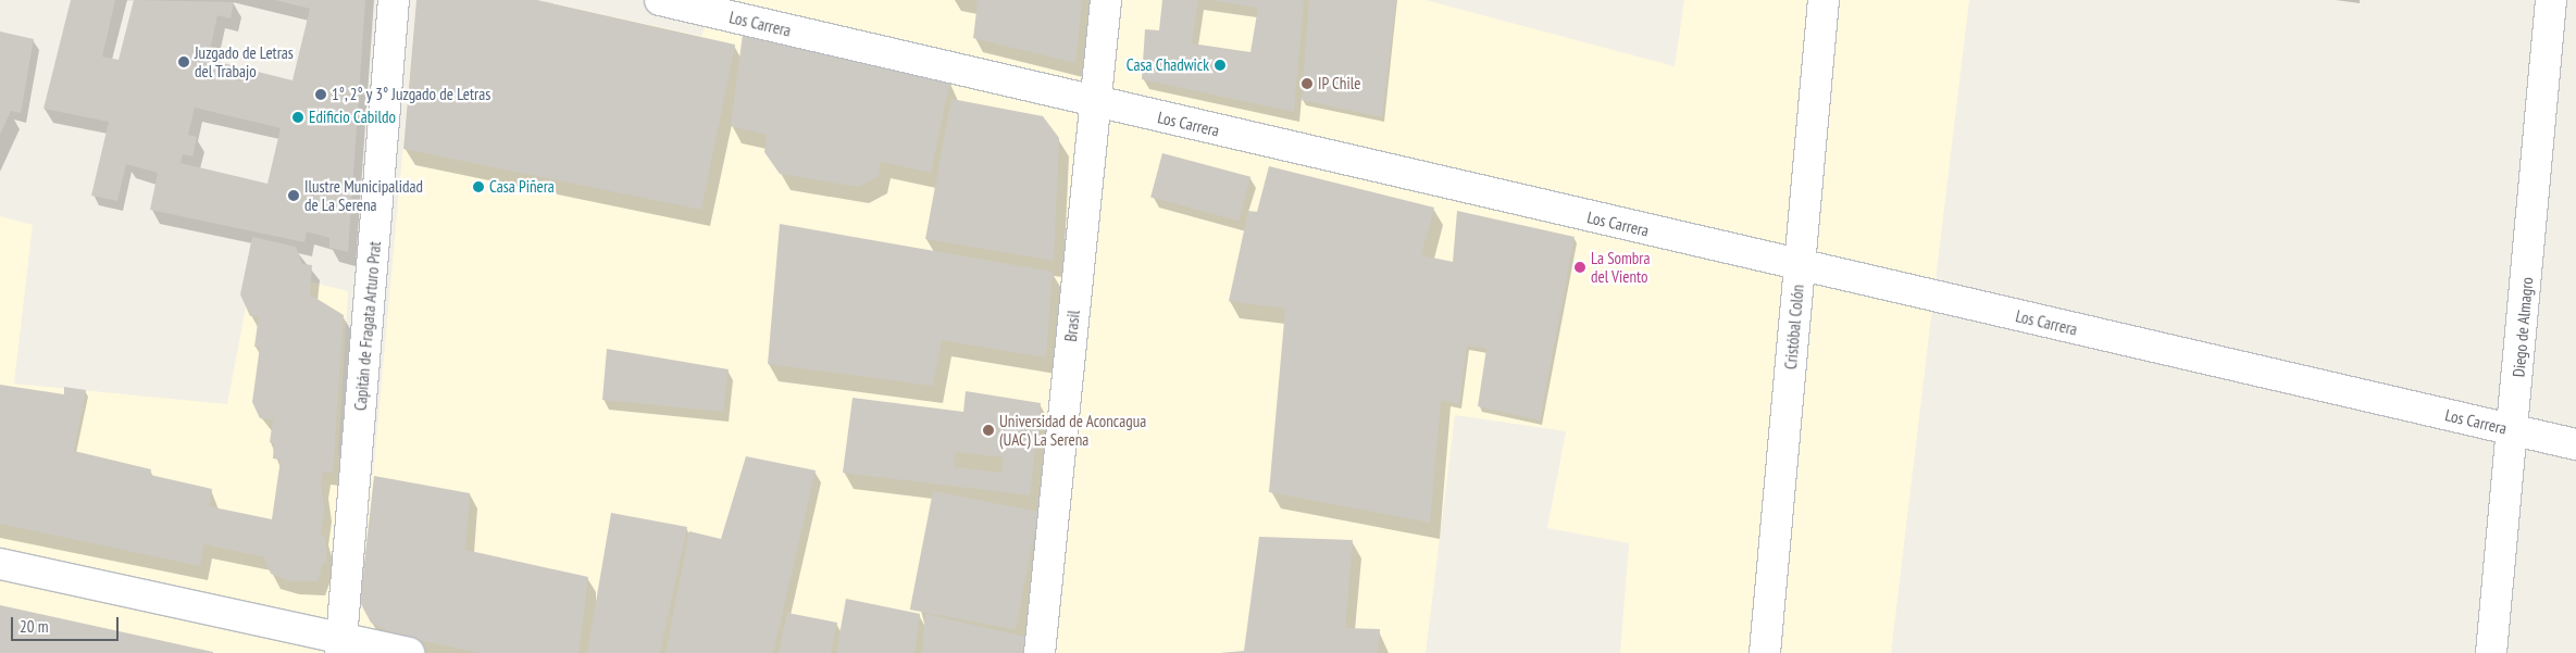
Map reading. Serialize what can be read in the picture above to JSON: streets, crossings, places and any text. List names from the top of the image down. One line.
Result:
{"streets":{"street":["Los Carrera","Capitán de Fragata Arturo Prat","Brasil","Cristóbal Colón","Diego de Almagro"]},"crossings":[["Los Carrera","Brasil"],["Los Carrera","Cristóbal Colón"],["Los Carrera","Diego de Almagro"]],"places":["Juzgado de Letras del Trabajo","Casa Chadwick","IP Chile","1°, 2° y 3° Juzgado de Letras","Edificio Cabildo","Casa Piñera","Ilustre Municipalidad de La Serena","La Sombra del Viento","Universidad de Aconcagua (UAC) La Serena"],"scale_bar":"20 m"}
